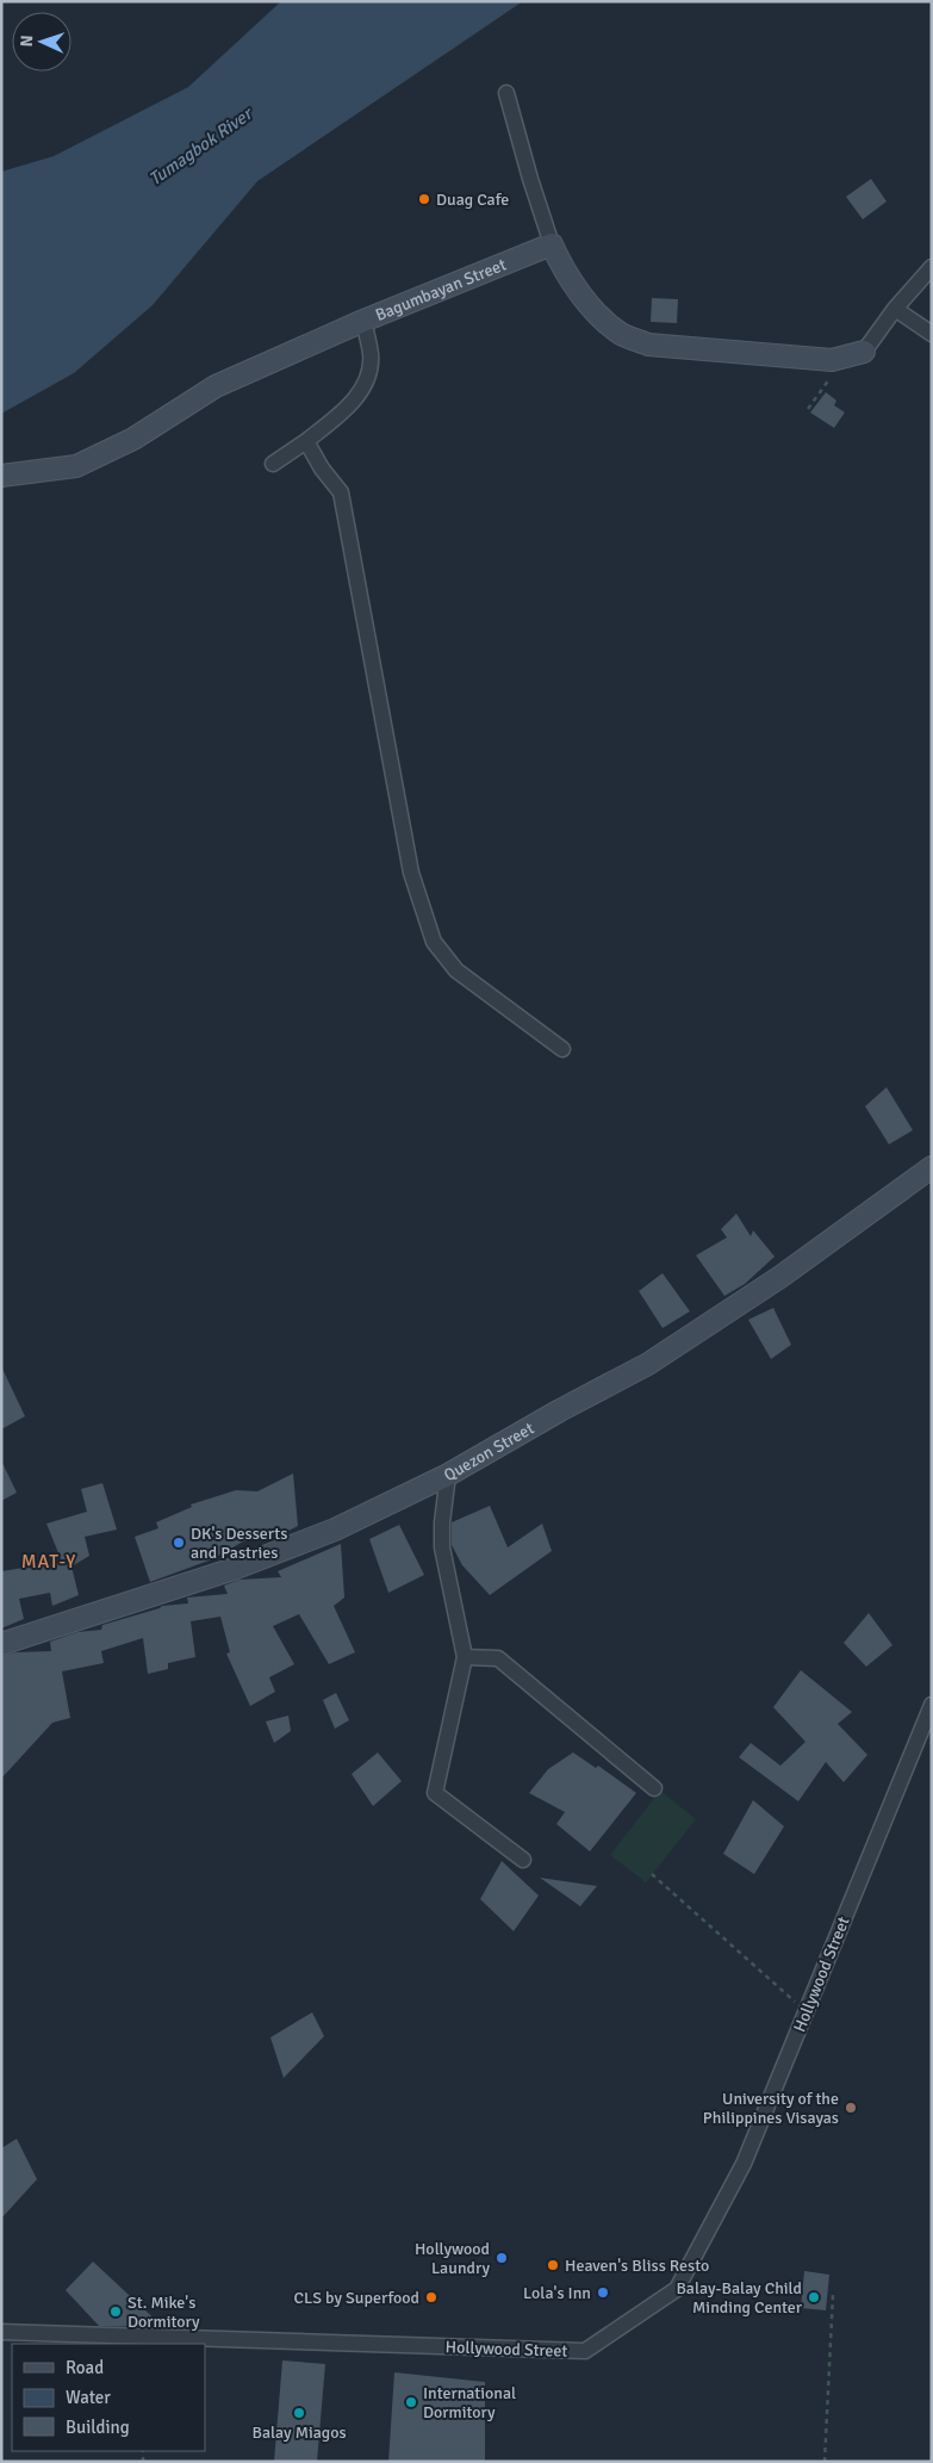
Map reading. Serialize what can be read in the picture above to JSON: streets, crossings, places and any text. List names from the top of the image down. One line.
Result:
{"streets":{"street":["Bagumbayan Street","Quezon Street","Hollywood Street"]},"districts":["MAT-Y"],"water":["Tumagbok River"],"places":["Duag Cafe","DK's Desserts and Pastries","University of the Philippines Visayas","Hollywood Laundry","Heaven's Bliss Resto","Lola's Inn","CLS by Superfood","Balay-Balay Child Minding Center","St. Mike's Dormitory","International Dormitory","Balay Miagos"],"legend":["Road","Water","Building"],"north":"left"}
